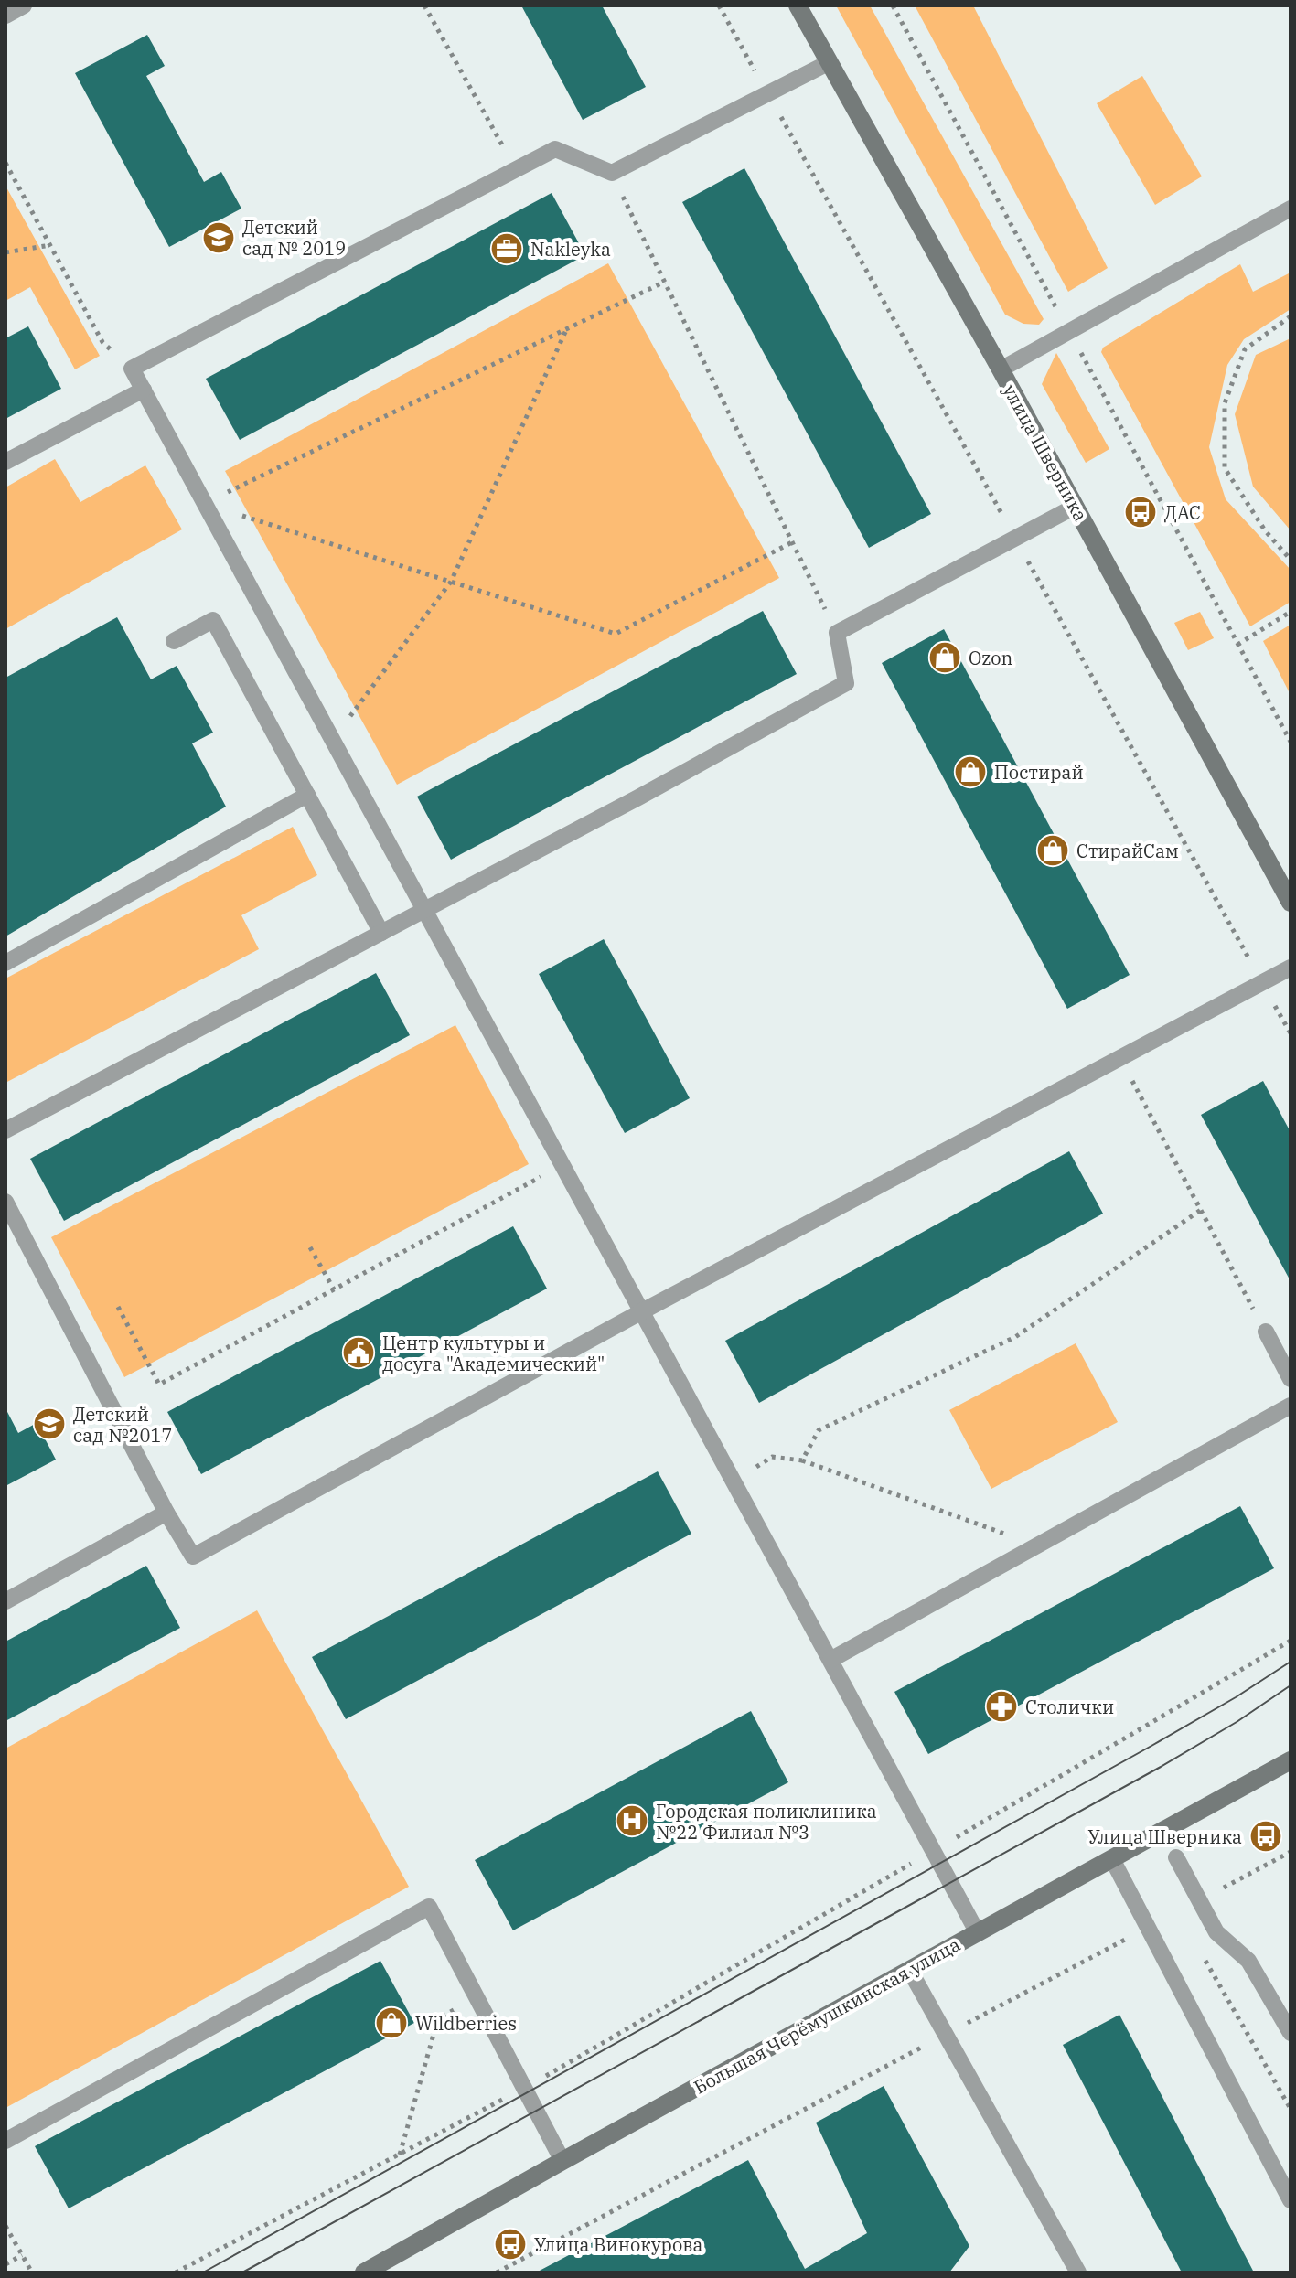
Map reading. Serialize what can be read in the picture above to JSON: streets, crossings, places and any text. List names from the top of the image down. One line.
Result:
{"streets":{"main road":["улица Шверника","Большая Черёмушкинская улица"]},"places":{"school or university":["Детский сад № 2019","Детский сад №2017"],"office":["Nakleyka"],"bus stop":["ДАС","Улица Шверника","Улица Винокурова"],"shop":["Ozon","Постирай","СтирайСам","Wildberries"],"public building":["Центр культуры и досуга \"Академический\""],"pharmacy":["Столички"],"hospital":["Городская поликлиника №22 Филиал №3"]}}
